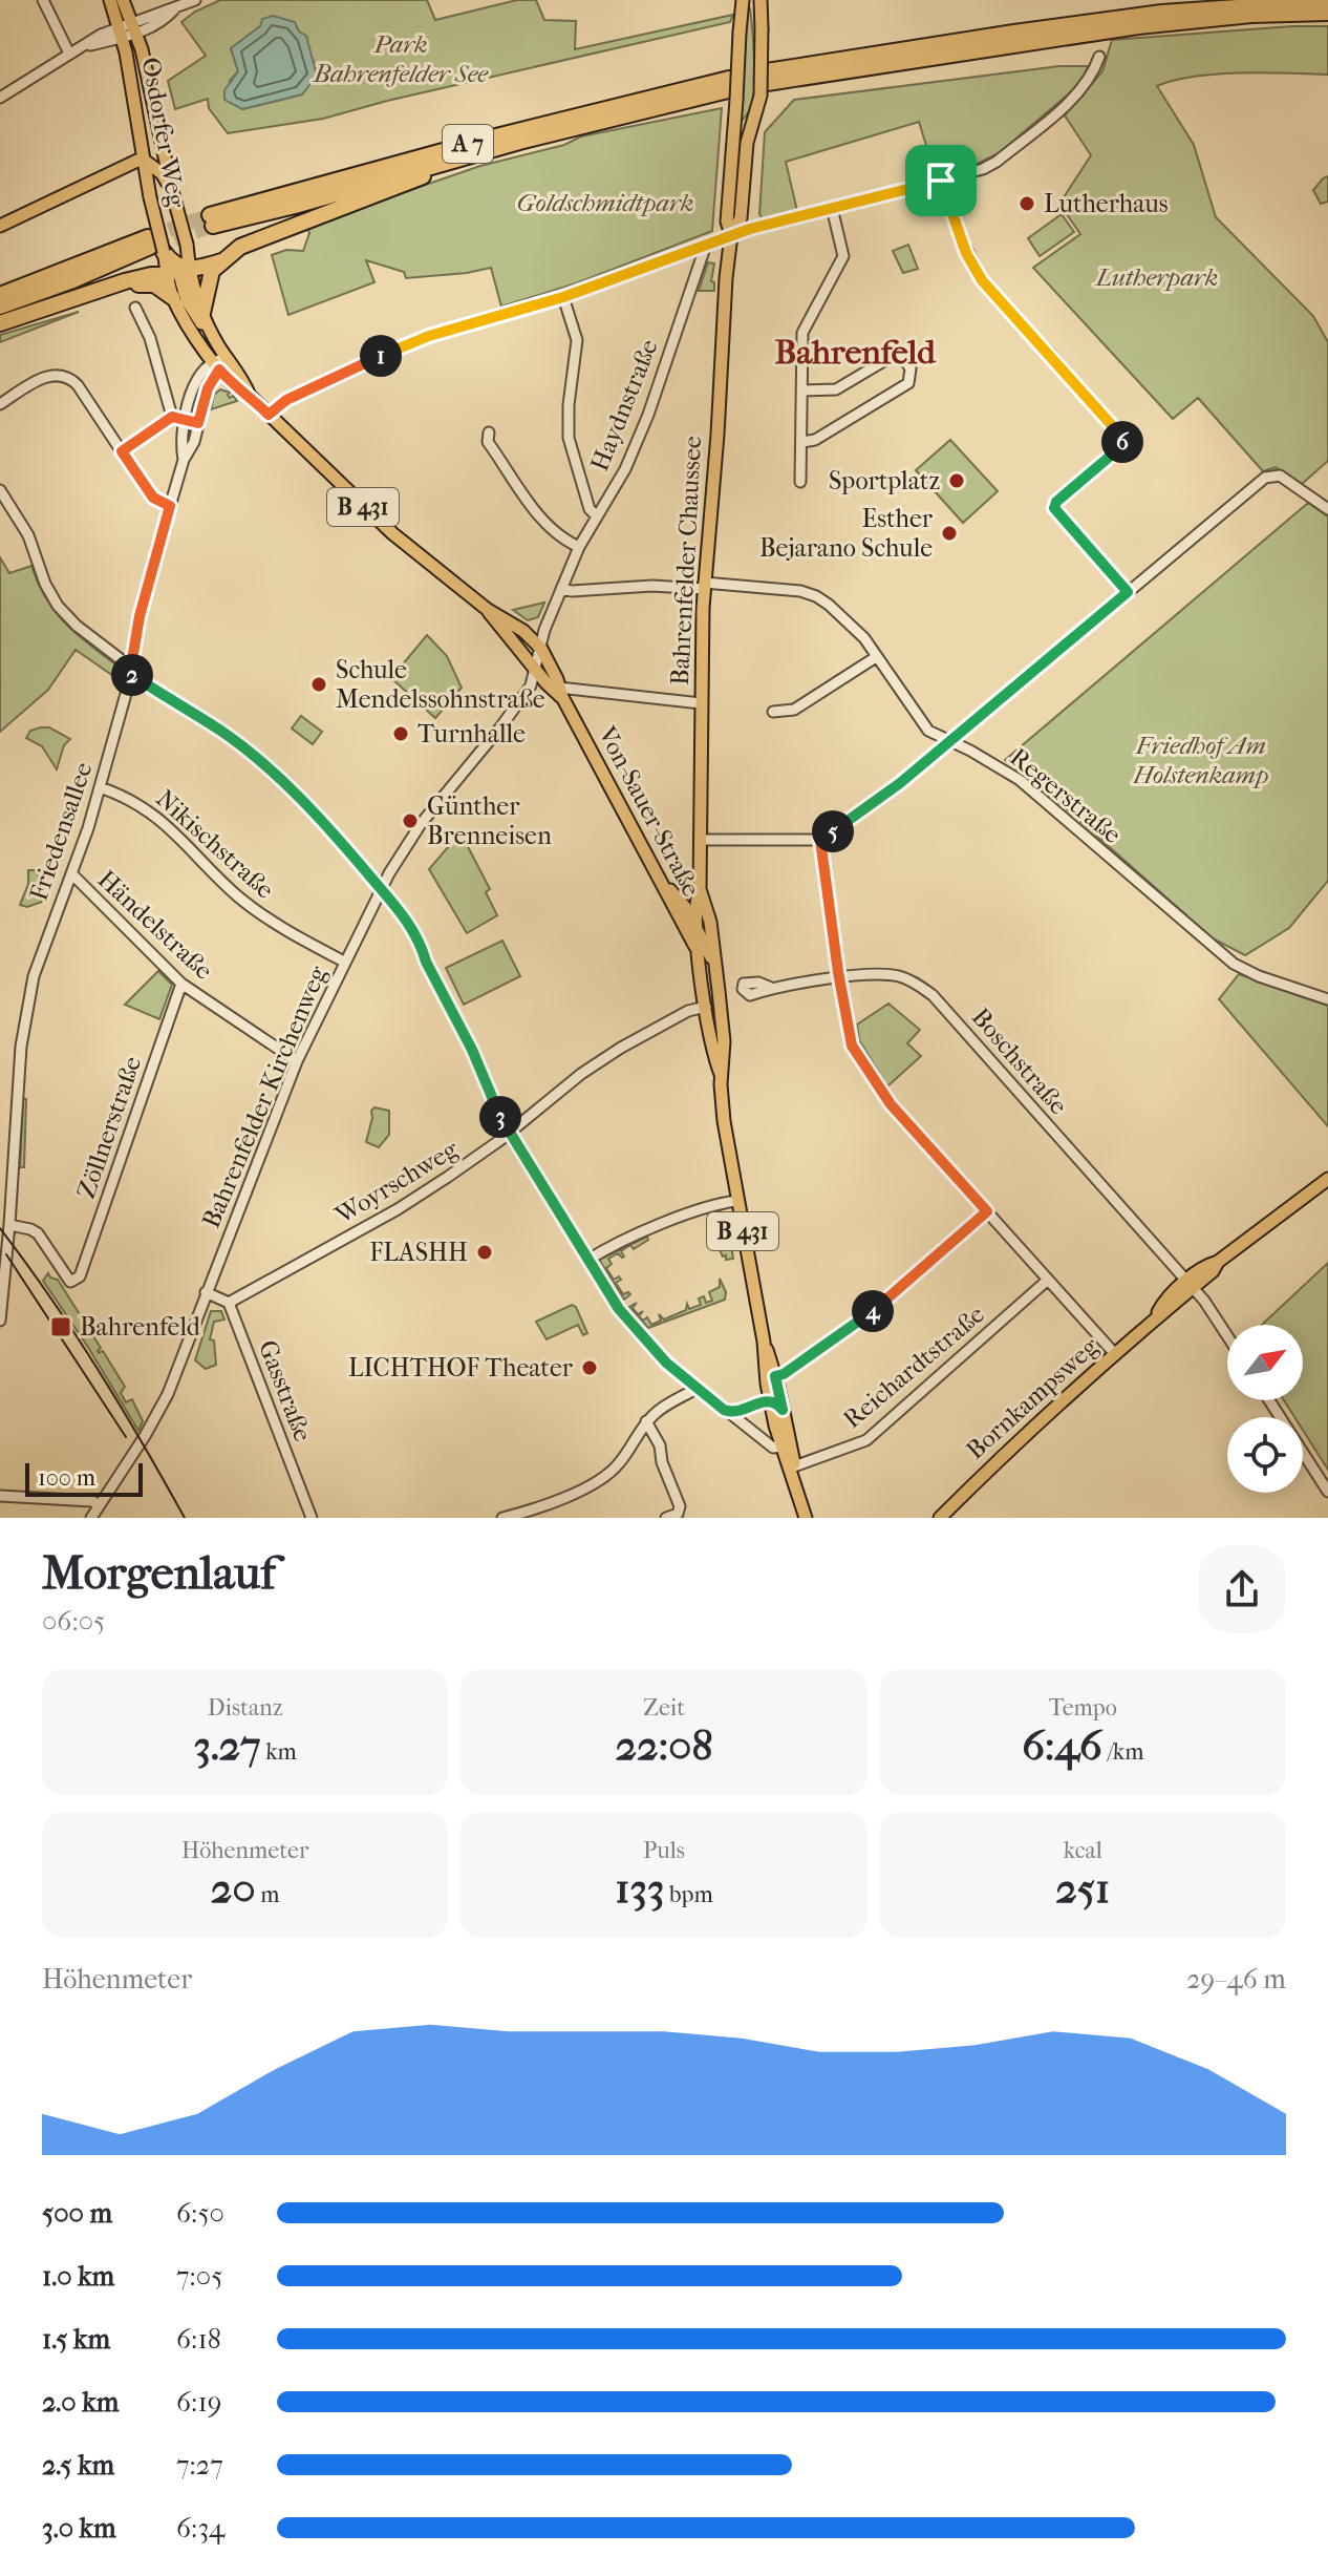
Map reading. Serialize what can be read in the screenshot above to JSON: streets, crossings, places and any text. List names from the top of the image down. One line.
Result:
{"streets":{"highway":["A 7"],"main road":["Osdorfer Weg","B 431","Bahrenfelder Chaussee","Von-Sauer-Straße","Bornkampsweg"],"street":["Haydnstraße","Regerstraße","Friedensallee","Nikischstraße","Händelstraße","Boschstraße","Bahrenfelder Kirchenweg","Zöllnerstraße","Woyrschweg","Reichardtstraße","Gasstraße"]},"crossings":[["Osdorfer Weg","B 431"],["A 7","Bahrenfelder Chaussee"],["Haydnstraße","Regerstraße"],["Haydnstraße","Von-Sauer-Straße"],["B 431","Von-Sauer-Straße"],["B 431","Friedensallee"],["Bahrenfelder Chaussee","Regerstraße"],["Bahrenfelder Chaussee","Von-Sauer-Straße"],["Bahrenfelder Chaussee","Woyrschweg"],["Bahrenfelder Chaussee","Reichardtstraße"],["Von-Sauer-Straße","Friedensallee"],["Von-Sauer-Straße","Bahrenfelder Kirchenweg"],["Friedensallee","Nikischstraße"],["Friedensallee","Händelstraße"],["Friedensallee","Zöllnerstraße"],["Nikischstraße","Bahrenfelder Kirchenweg"],["Händelstraße","Bahrenfelder Kirchenweg"],["Händelstraße","Zöllnerstraße"],["Boschstraße","Bornkampsweg"],["Woyrschweg","Gasstraße"]],"districts":["Bahrenfeld"],"parks":["Park Bahrenfelder See","Goldschmidtpark","Lutherpark","Friedhof Am Holstenkamp"],"places":{"other":["Lutherhaus","Sportplatz","Esther Bejarano Schule","Schule Mendelssohnstraße","Turnhalle","Günther Brenneisen","FLASHH","LICHTHOF Theater"],"transit":["Bahrenfeld"]},"scale_bar":"100 m","north":"top right","page":{"pins":["1","6","2","5","3","4"],"scale":"100 m","heading":["Morgenlauf","06:05"],"stats":[["Distanz","3.27 km"],["Zeit","22:08"],["Tempo","6:46 /km"],["Höhenmeter","20 m"],["Puls","133 bpm"],["kcal","251"]],"chart":["Höhenmeter","29–46 m"],"list":[{"name":"500 m","note":"6:50"},{"name":"1.0 km","note":"7:05"},{"name":"1.5 km","note":"6:18"},{"name":"2.0 km","note":"6:19"},{"name":"2.5 km","note":"7:27"},{"name":"3.0 km","note":"6:34"}]}}
